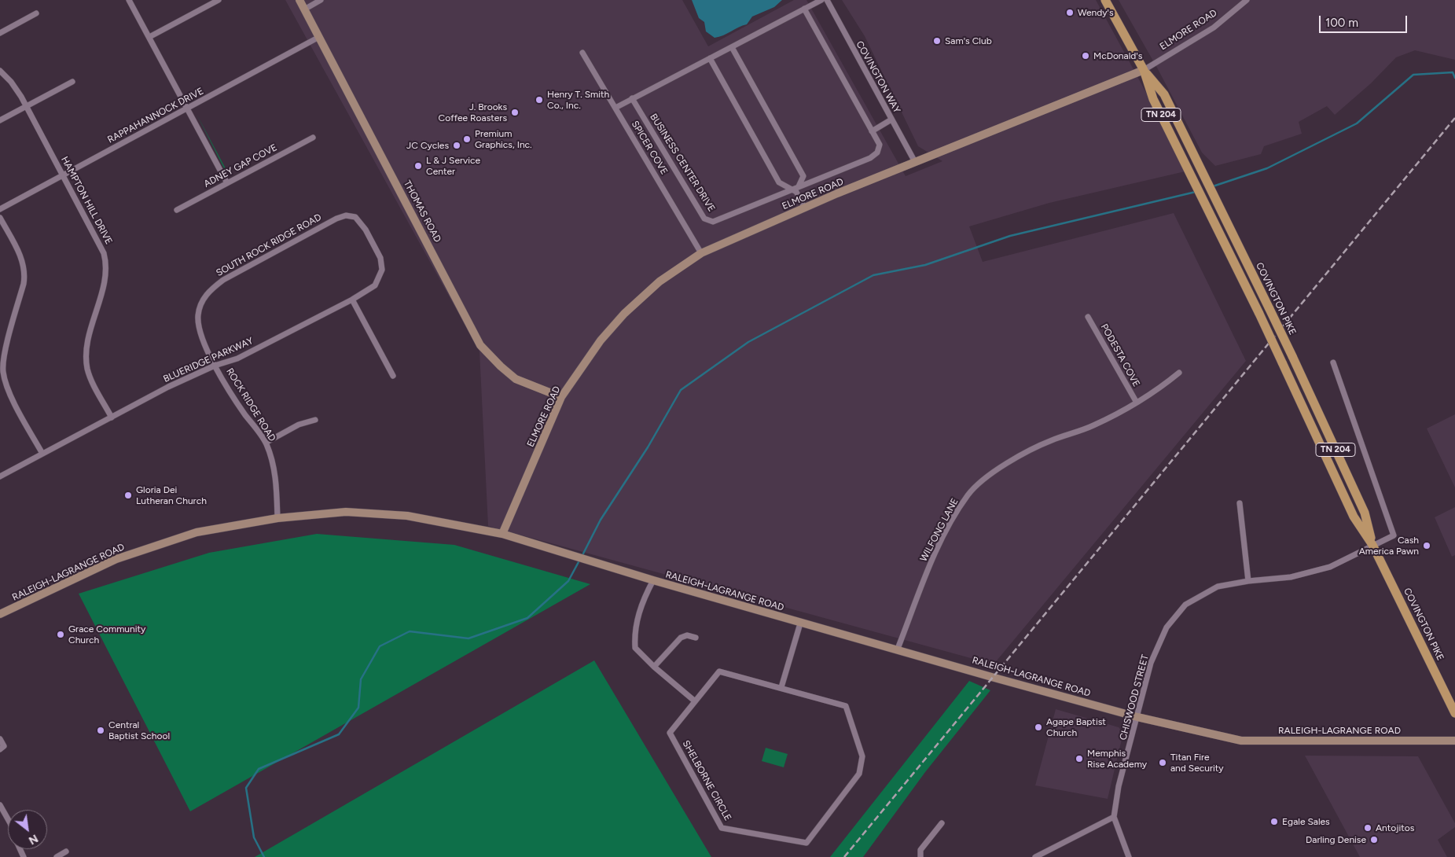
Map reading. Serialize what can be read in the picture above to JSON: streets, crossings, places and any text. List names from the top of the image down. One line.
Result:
{"streets":{"main road":["ELMORE ROAD","TN 204","THOMAS ROAD","COVINGTON PIKE","RALEIGH-LAGRANGE ROAD"],"street":["COVINGTON WAY","RAPPAHANNOCK DRIVE","SPICER COVE","BUSINESS CENTER DRIVE","ADNEY GAP COVE","HAMPTON HILL DRIVE","SOUTH ROCK RIDGE ROAD","PODESTA COVE","BLUERIDGE PARKWAY","ROCK RIDGE ROAD","WILFONG LANE","CHISWOOD STREET","SHELBORNE CIRCLE"]},"crossings":[["ELMORE ROAD","COVINGTON WAY"],["ELMORE ROAD","SPICER COVE"],["ELMORE ROAD","THOMAS ROAD"],["ELMORE ROAD","COVINGTON PIKE"],["ELMORE ROAD","RALEIGH-LAGRANGE ROAD"],["RAPPAHANNOCK DRIVE","HAMPTON HILL DRIVE"],["RAPPAHANNOCK DRIVE","THOMAS ROAD"],["HAMPTON HILL DRIVE","BLUERIDGE PARKWAY"],["SOUTH ROCK RIDGE ROAD","BLUERIDGE PARKWAY"],["SOUTH ROCK RIDGE ROAD","ROCK RIDGE ROAD"],["COVINGTON PIKE","CHISWOOD STREET"],["PODESTA COVE","WILFONG LANE"],["BLUERIDGE PARKWAY","ROCK RIDGE ROAD"],["ROCK RIDGE ROAD","RALEIGH-LAGRANGE ROAD"],["WILFONG LANE","RALEIGH-LAGRANGE ROAD"],["RALEIGH-LAGRANGE ROAD","CHISWOOD STREET"]],"places":["Wendy's","Sam's Club","McDonald's","Henry T. Smith Co., Inc.","J. Brooks Coffee Roasters","Premium Graphics, Inc.","JC Cycles","L & J Service Center","Gloria Dei Lutheran Church","Cash America Pawn","Grace Community Church","Agape Baptist Church","Central Baptist School","Memphis Rise Academy","Titan Fire and Security","Egale Sales","Antojitos","Darling Denise"],"scale_bar":"100 m","north":"bottom right"}
